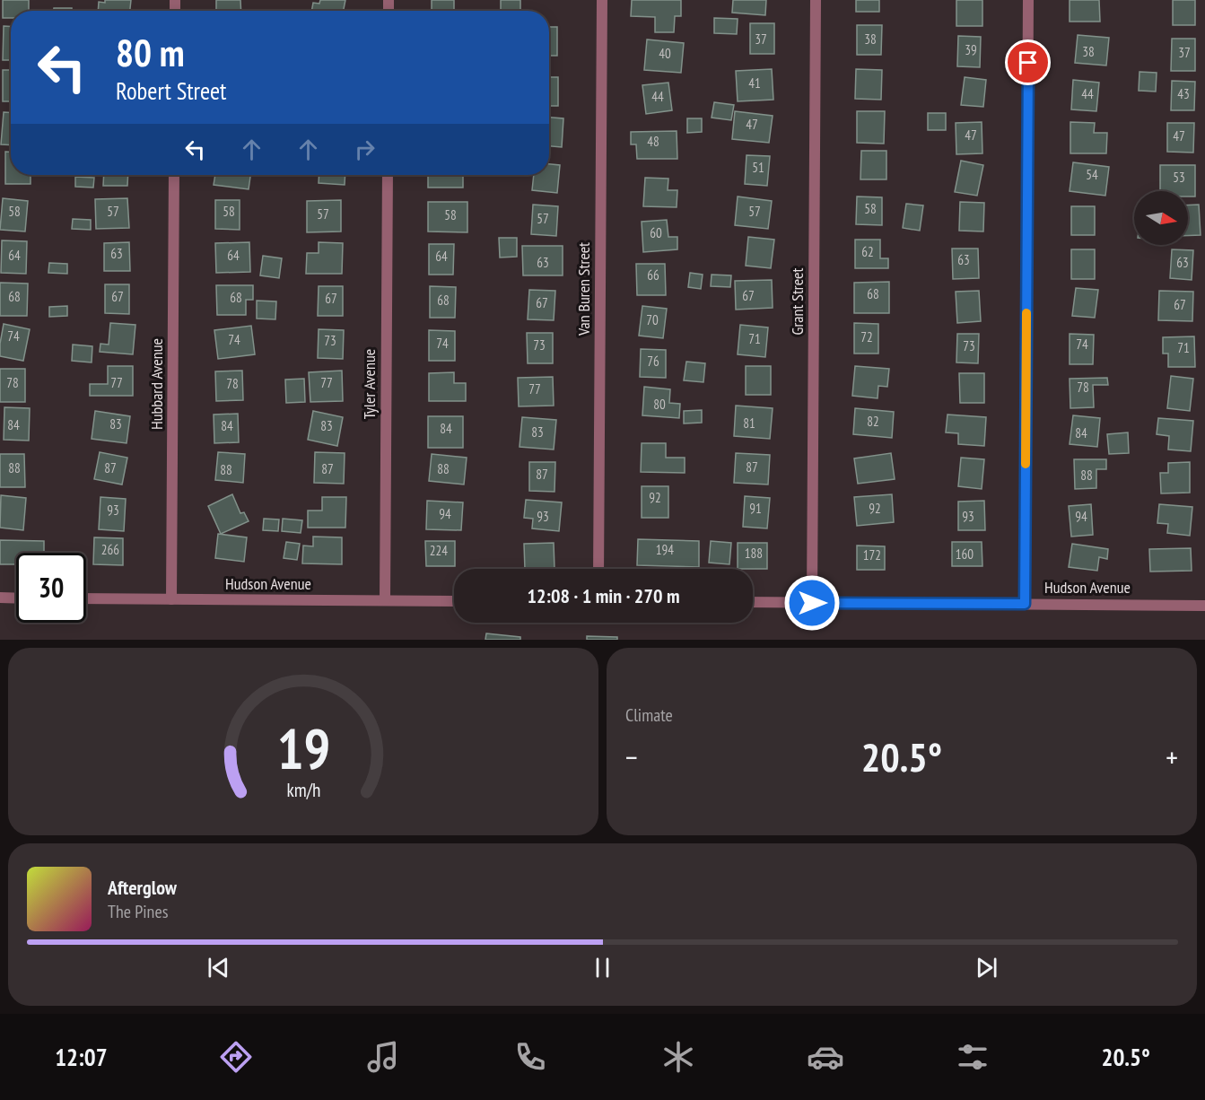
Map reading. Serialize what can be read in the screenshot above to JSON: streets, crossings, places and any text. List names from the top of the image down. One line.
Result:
{"streets":{"street":["Van Buren Street","Grant Street","Hubbard Avenue","Tyler Avenue","Hudson Avenue"]},"crossings":[["Grant Street","Hudson Avenue"],["Hubbard Avenue","Hudson Avenue"],["Tyler Avenue","Hudson Avenue"]],"house_numbers":["37","38","39","38","37","40","41","44","43","44","47","47","47","48","51","54","53","58","58","57","58","57","57","58","57","60","62","63","64","64","64","63","63","63","66","68","67","68","67","68","67","68","67","67","70","74","72","71","74","73","74","74","73","73","71","76","78","77","77","78","78","77","80","82","81","83","84","84","83","84","83","84","87","88","87","87","88","88","87","88","92","91","92","93","94","93","93","94","266","194","224","188","160","172"],"north":"right","page":{"turn":["80 m","Robert Street"],"limit":"30","trip":"12:08 · 1 min · 270 m","tile":"Climate","heat":["−","20.5°","+"],"song":["Afterglow","The Pines"],"tabs":["12:07","20.5°"],"gauge":["19","km/h"]}}
